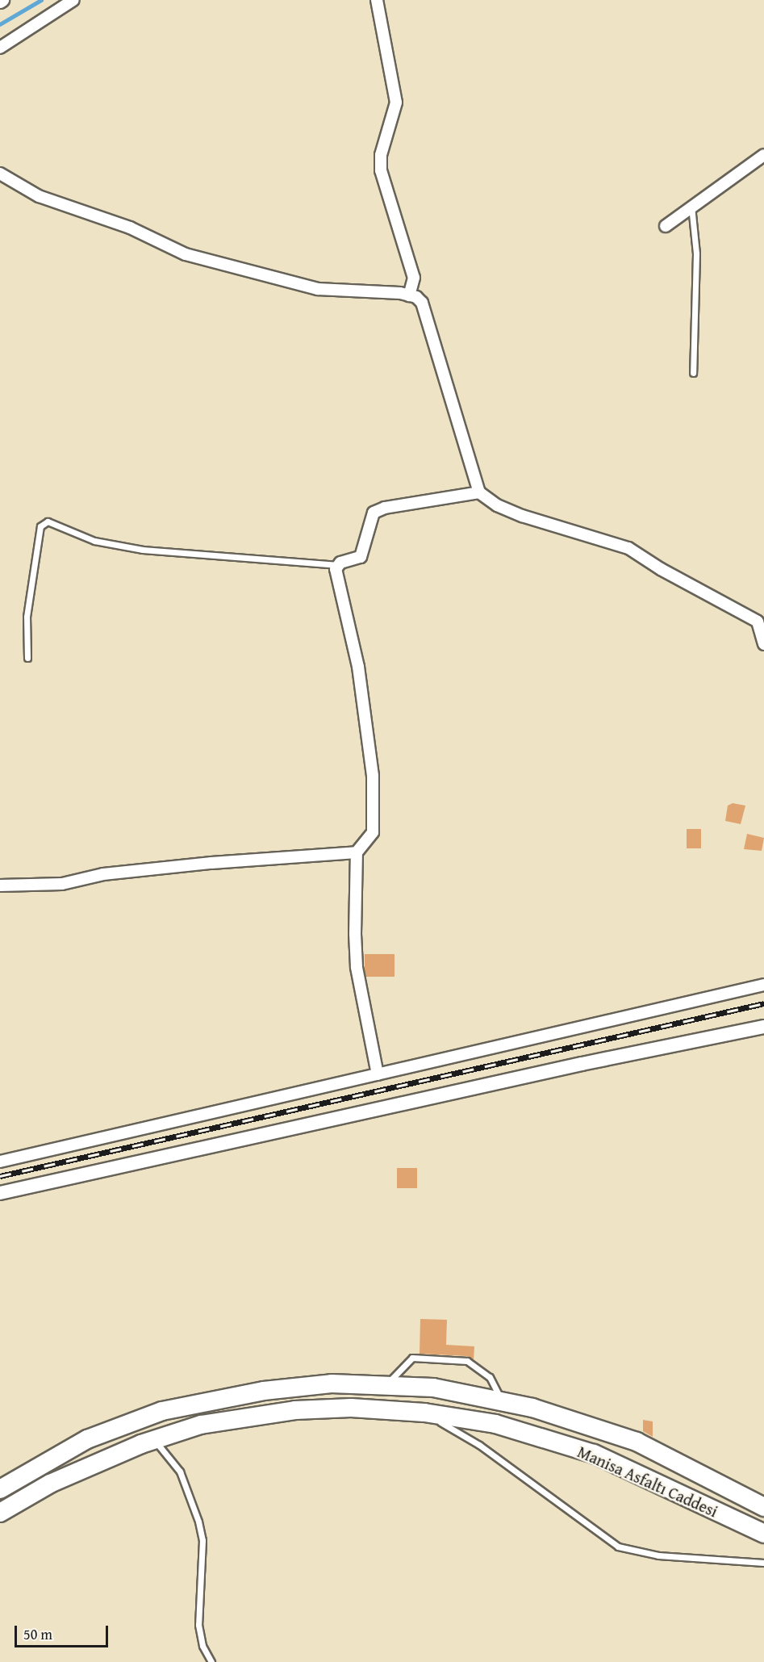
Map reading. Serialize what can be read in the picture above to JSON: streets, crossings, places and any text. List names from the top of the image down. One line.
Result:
{"streets":{"highway":["Manisa Asfaltı Caddesi"]},"scale_bar":"50 m"}
